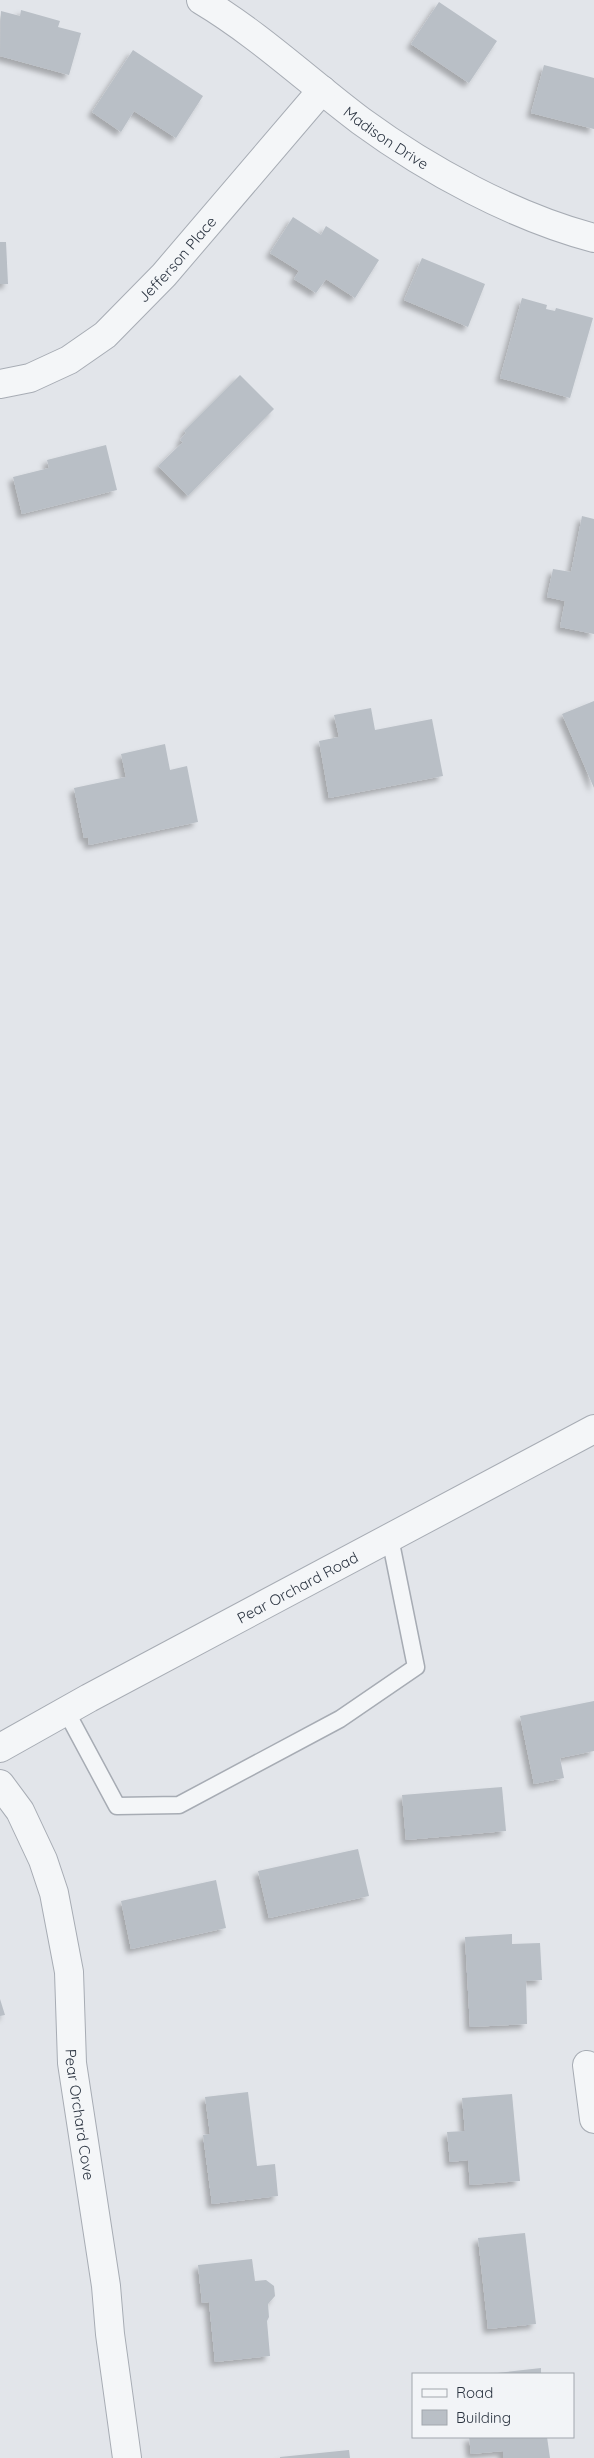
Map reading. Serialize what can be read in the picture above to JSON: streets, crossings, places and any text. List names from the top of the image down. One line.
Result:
{"streets":{"street":["Madison Drive","Jefferson Place","Pear Orchard Road","Pear Orchard Cove"]},"crossings":[["Madison Drive","Jefferson Place"]],"legend":["Road","Building"]}
